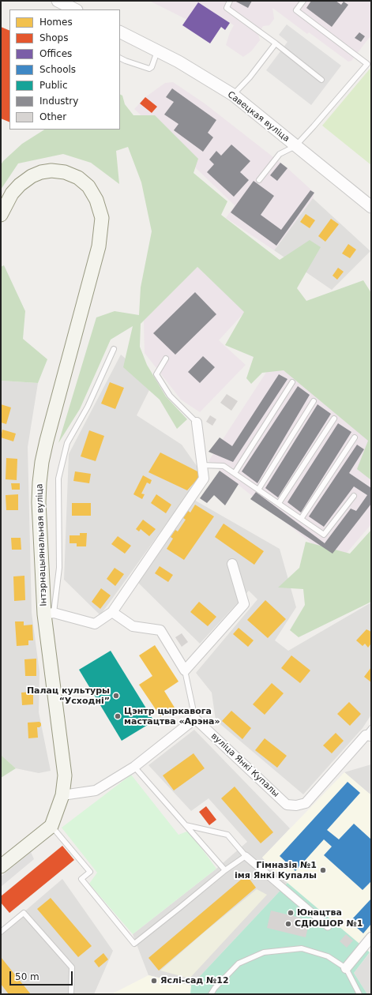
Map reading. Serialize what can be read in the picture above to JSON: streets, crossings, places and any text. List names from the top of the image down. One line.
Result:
{"streets":{"main road":["Інтэрнацыянальная вуліца"],"street":["Савецкая вуліца","вуліца Янкі Купалы"]},"places":["Палац культуры “Усходні”","Цэнтр цыркавога мастацтва «Арэна»","Гімназія №1 імя Янкі Купалы","Юнацтва","СДЮШОР №1","Яслі-сад №12"],"legend":["Homes","Shops","Offices","Schools","Public","Industry","Other"],"scale_bar":"50 m"}
